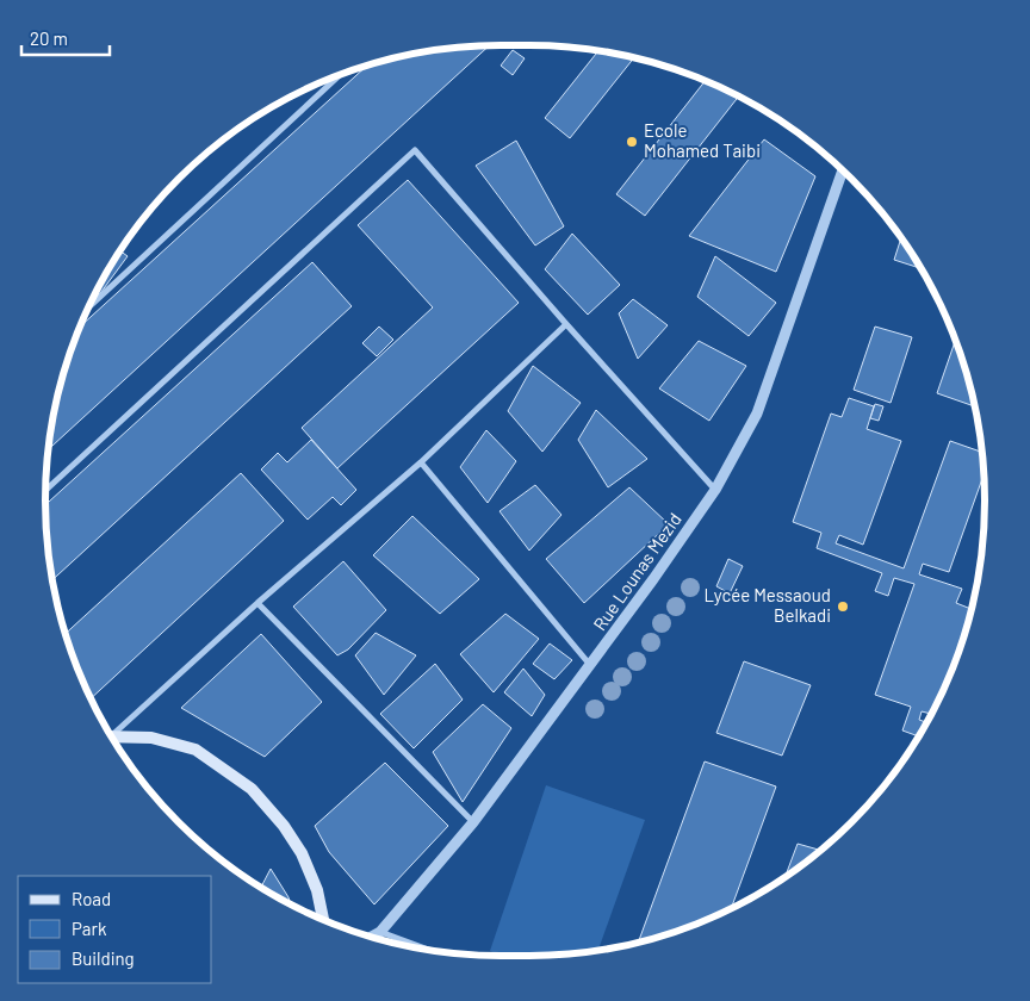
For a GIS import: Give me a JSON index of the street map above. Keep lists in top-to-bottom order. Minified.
{"streets":{"street":["Rue Lounas Mezid"]},"places":["Ecole Mohamed Taibi","Lycée Messaoud Belkadi"],"legend":["Road","Park","Building"],"scale_bar":"20 m"}
